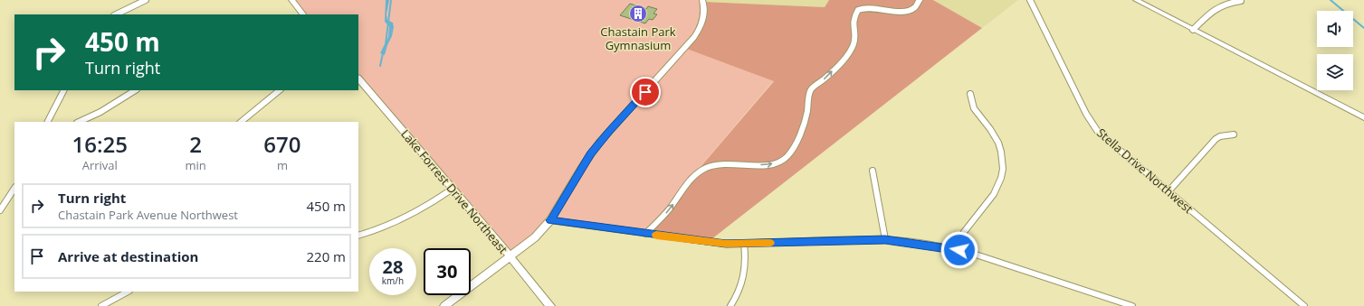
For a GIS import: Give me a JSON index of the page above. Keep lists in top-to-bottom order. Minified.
{"streets":{"street":["Stella Drive Northwest","Lake Forrest Drive Northeast"]},"places":{"building":["Chastain Park Gymnasium"]},"page":{"turn":["450 m","Turn right"],"eta":["16:25","Arrival","2","min","670","m"],"list":[{"name":"Turn right","note":"Chastain Park Avenue Northwest","value":"450 m"},{"name":"Arrive at destination","value":"220 m"}],"speed":"28 km/h","limit":"30"}}
